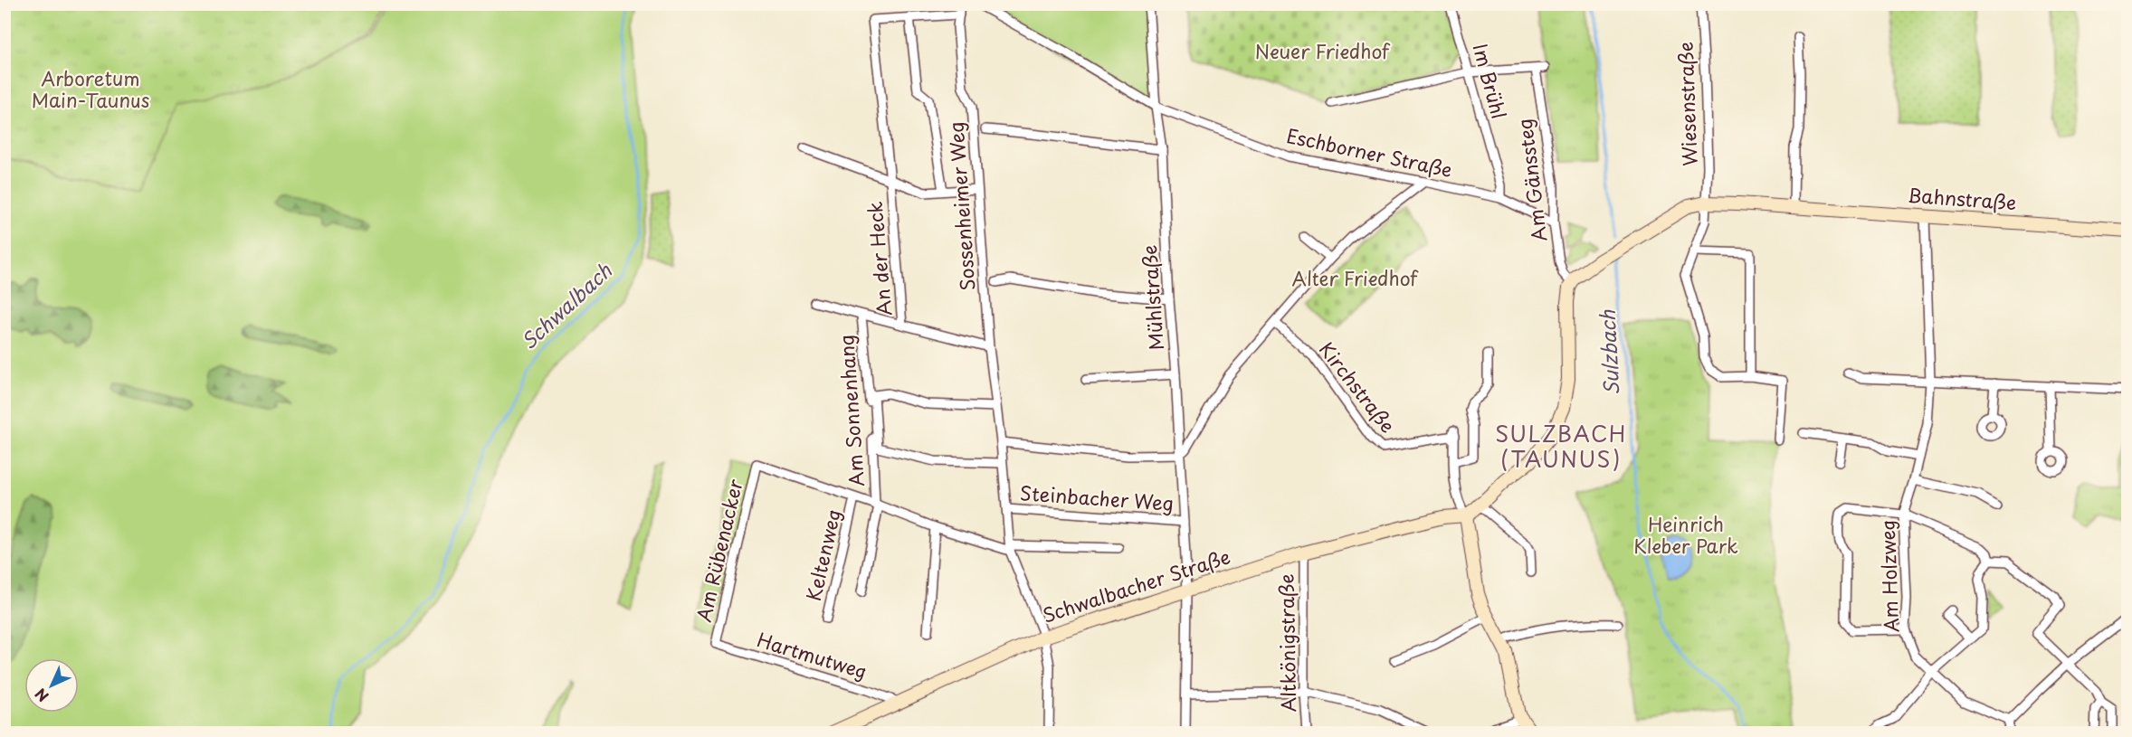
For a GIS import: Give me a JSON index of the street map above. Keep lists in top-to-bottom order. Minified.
{"streets":{"street":["Im Brühl","Wiesenstraße","Eschborner Straße","Am Gänssteg","Bahnstraße","Sossenheimer Weg","An der Heck","Mühlstraße","Kirchstraße","Am Sonnenhang","Steinbacher Weg","Am Rübenacker","Keltenweg","Am Holzweg","Schwalbacher Straße","Altkönigstraße","Hartmutweg"]},"crossings":[["Im Brühl","Eschborner Straße"],["Wiesenstraße","Bahnstraße"],["Eschborner Straße","Am Gänssteg"],["Eschborner Straße","Mühlstraße"],["Am Gänssteg","Bahnstraße"],["Bahnstraße","Am Holzweg"],["Sossenheimer Weg","An der Heck"],["Sossenheimer Weg","Steinbacher Weg"],["Sossenheimer Weg","Keltenweg"],["Sossenheimer Weg","Schwalbacher Straße"],["Mühlstraße","Steinbacher Weg"],["Mühlstraße","Schwalbacher Straße"],["Am Sonnenhang","Keltenweg"],["Am Rübenacker","Keltenweg"],["Am Rübenacker","Hartmutweg"],["Schwalbacher Straße","Altkönigstraße"],["Schwalbacher Straße","Hartmutweg"]],"districts":["SULZBACH (TAUNUS)"],"water":["Schwalbach","Sulzbach"],"parks":["Neuer Friedhof","Arboretum Main-Taunus","Alter Friedhof","Heinrich Kleber Park"],"north":"bottom left"}
